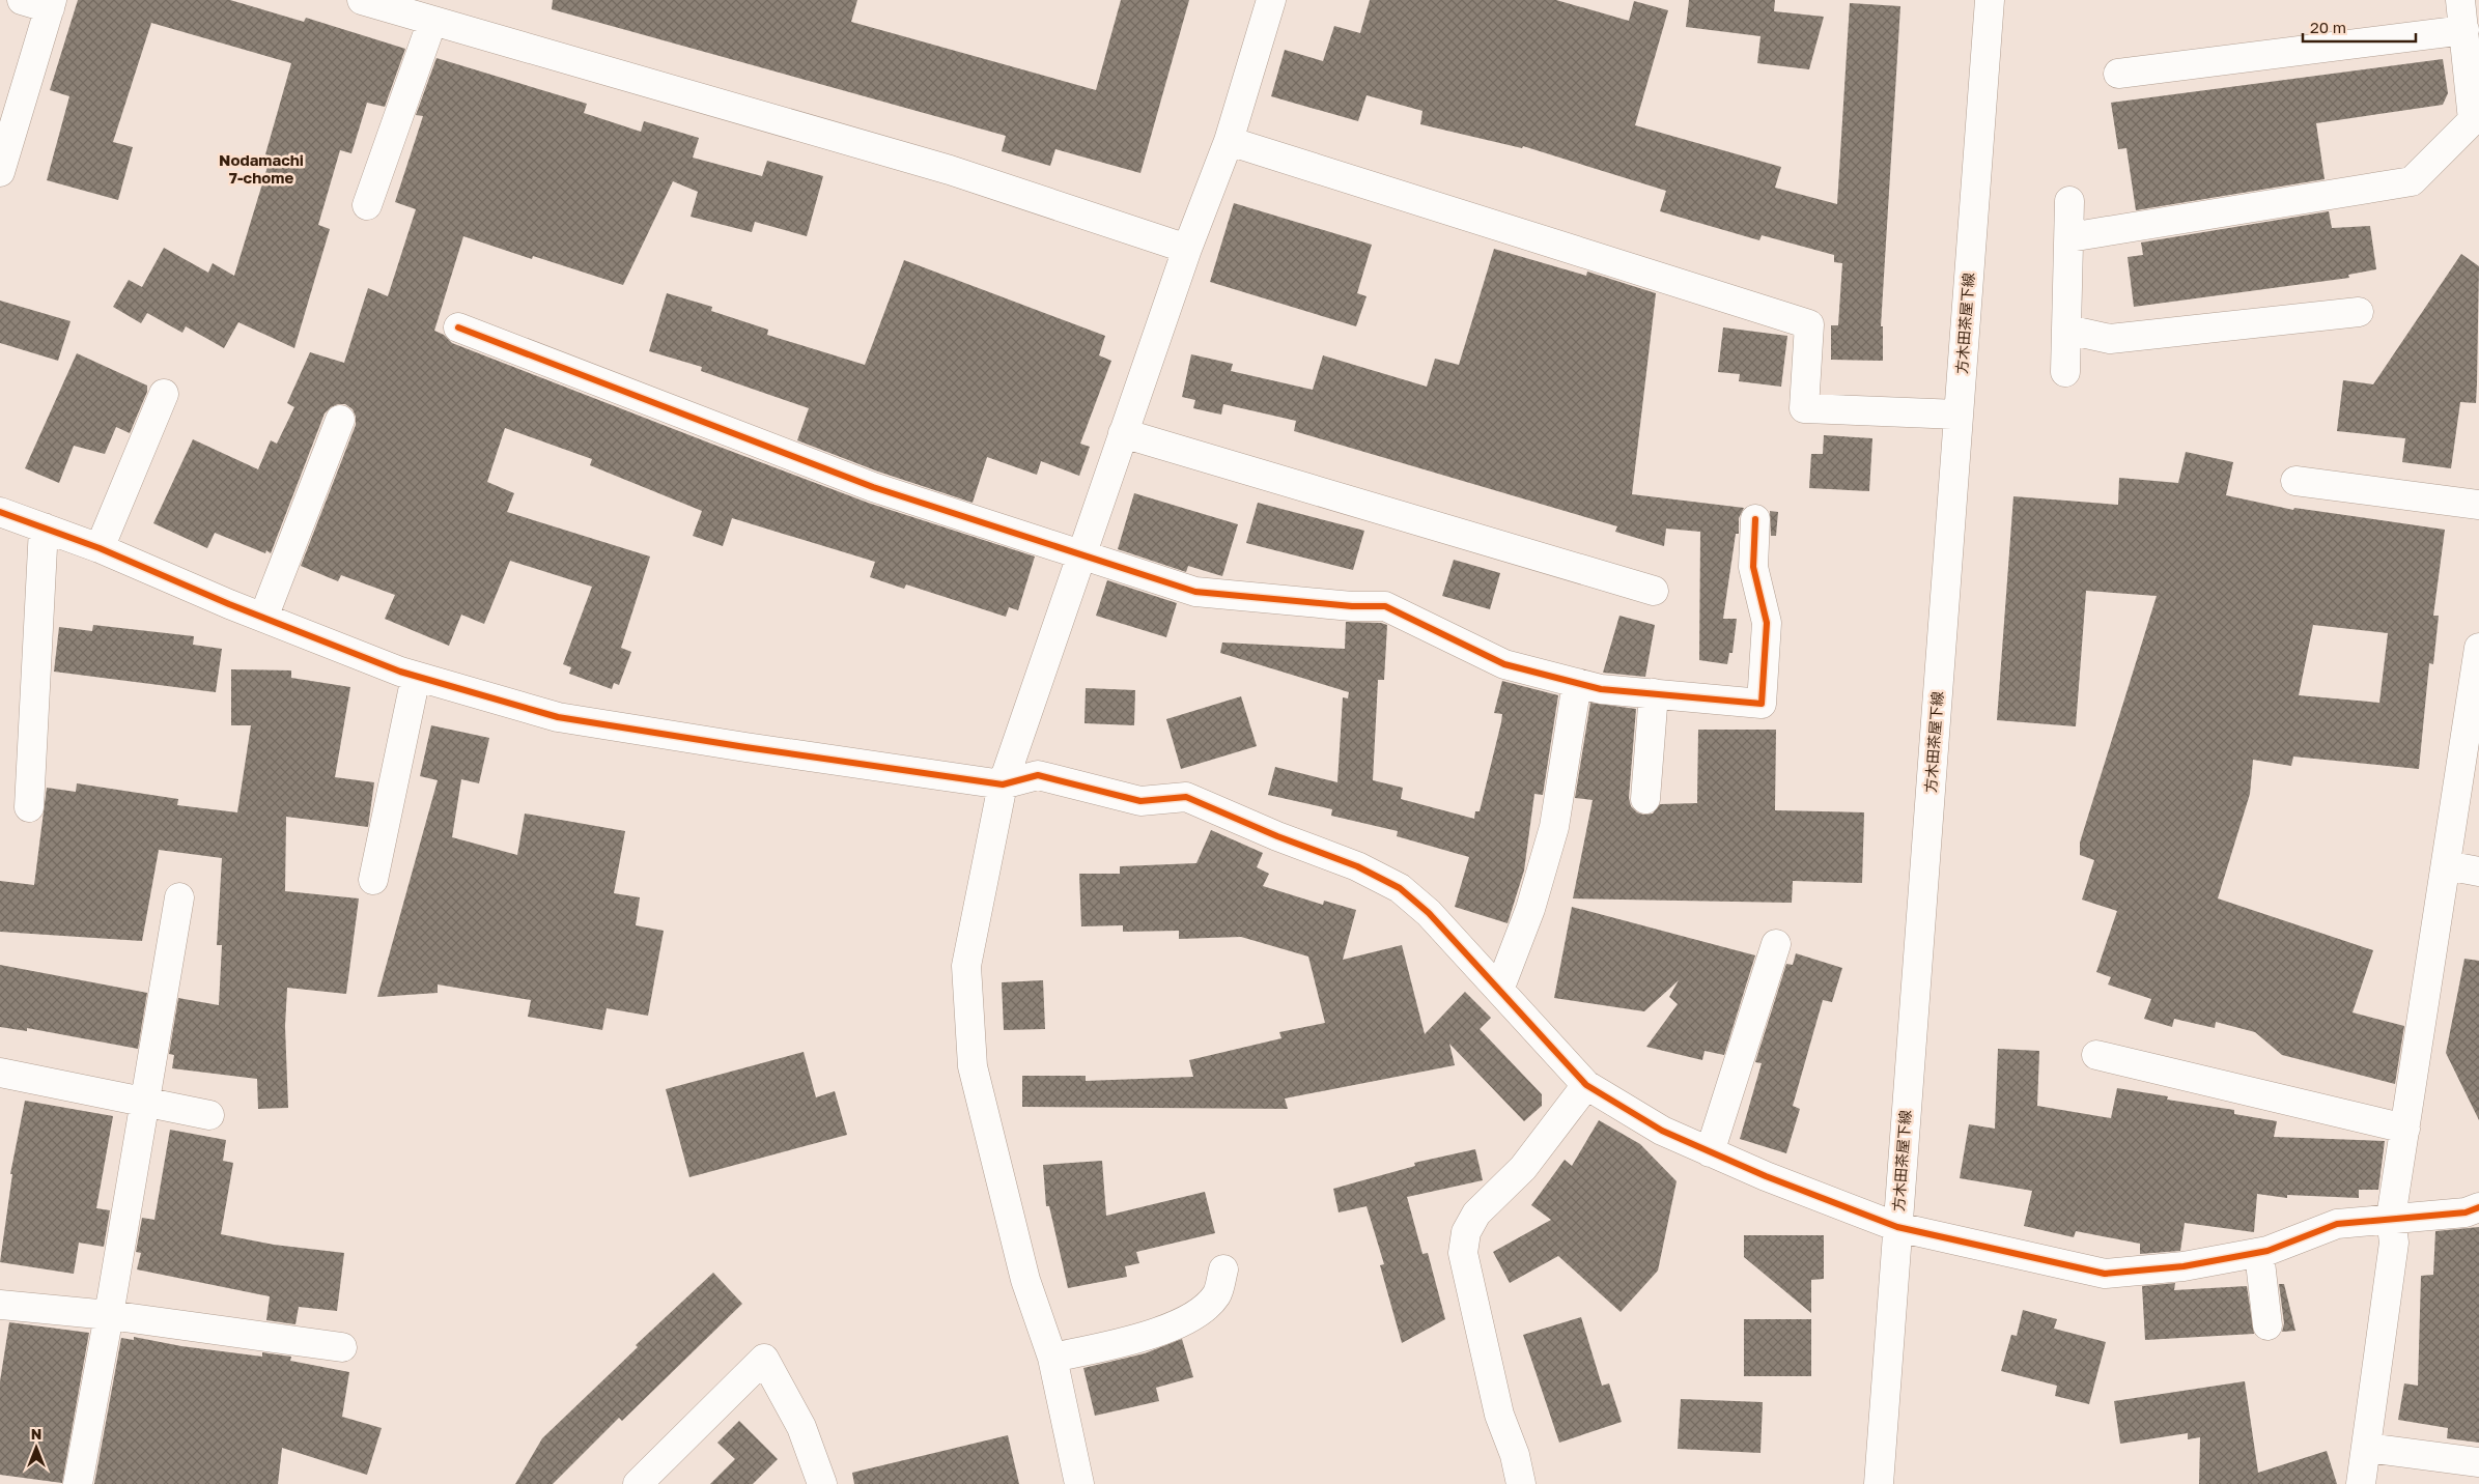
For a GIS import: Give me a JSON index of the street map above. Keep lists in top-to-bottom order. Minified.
{"streets":{"street":["方木田茶屋下線"]},"districts":["Nodamachi 7-chome"],"scale_bar":"20 m","north":"top"}
